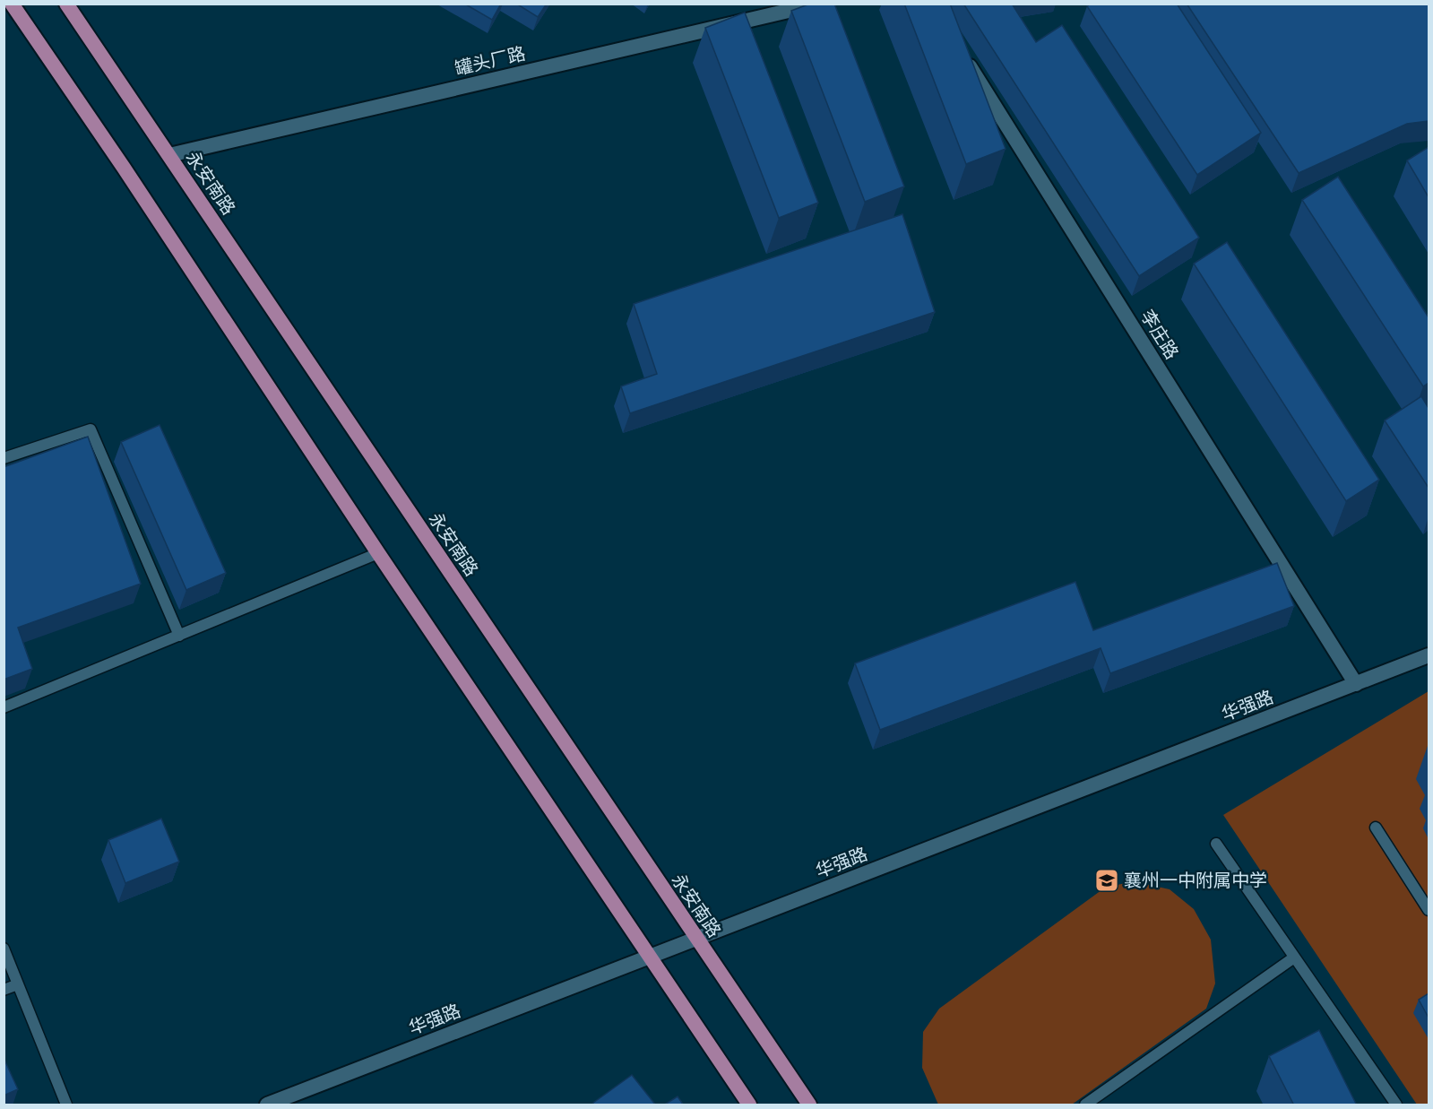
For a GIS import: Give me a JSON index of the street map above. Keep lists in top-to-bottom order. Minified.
{"streets":{"main road":["永安南路"],"street":["罐头厂路","李庄路","华强路"]},"crossings":[["罐头厂路","永安南路"],["永安南路","华强路"],["李庄路","华强路"]],"places":{"school or university":["襄州一中附属中学"]}}
